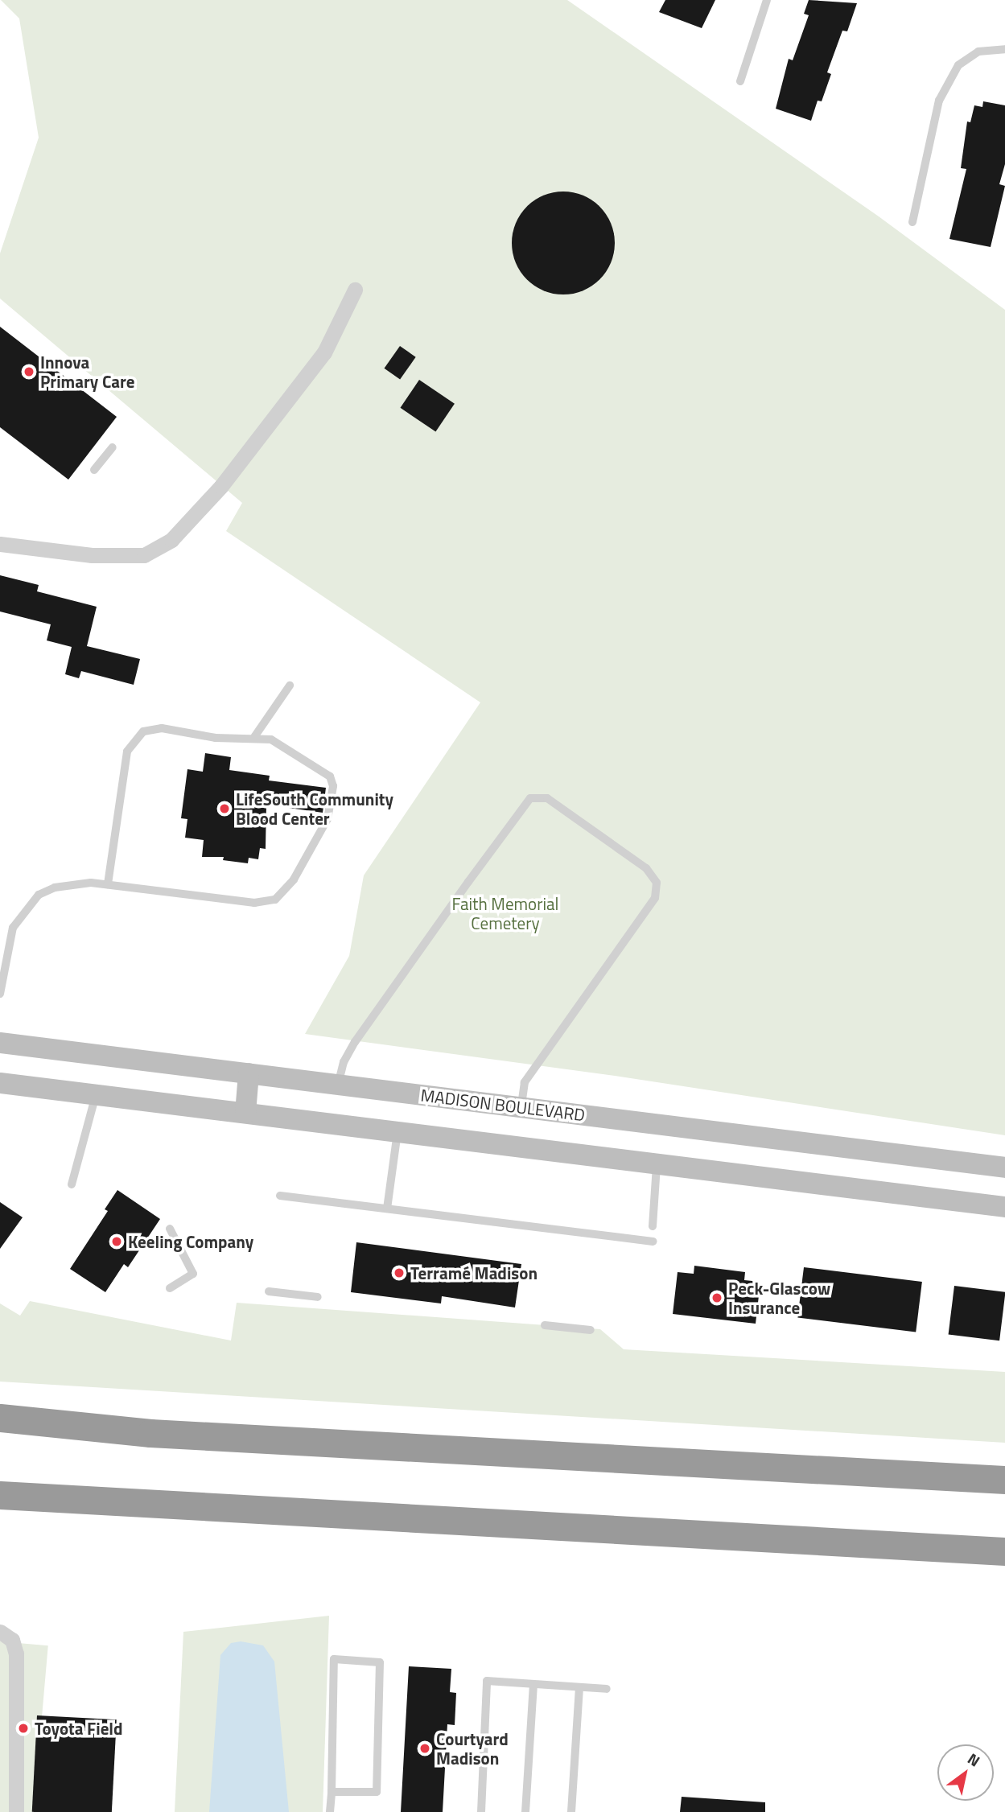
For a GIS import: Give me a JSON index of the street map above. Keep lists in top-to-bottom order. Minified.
{"streets":{"main road":["MADISON BOULEVARD"]},"parks":["Faith Memorial Cemetery"],"places":["Innova Primary Care","LifeSouth Community Blood Center","Keeling Company","Terramé Madison","Peck-Glascow Insurance","Toyota Field","Courtyard Madison"],"north":"top right"}
